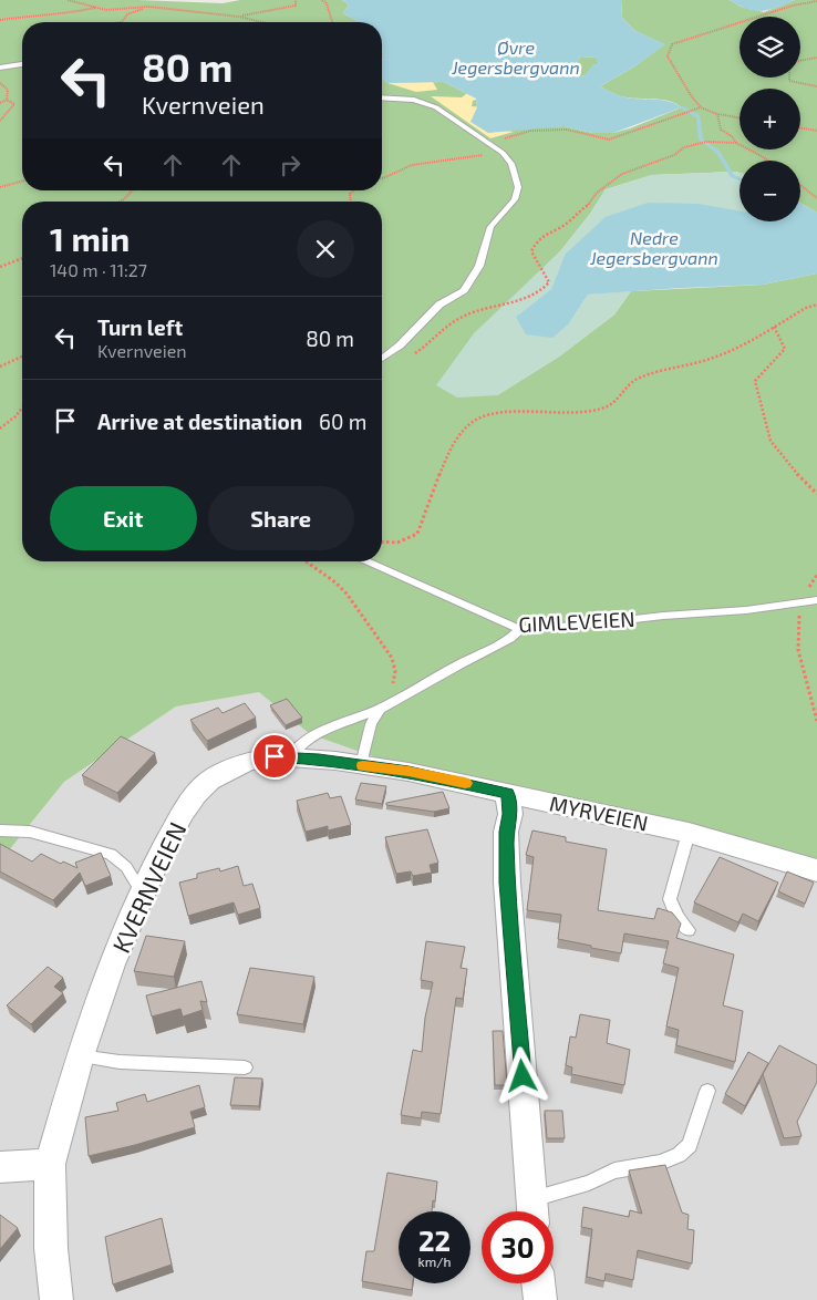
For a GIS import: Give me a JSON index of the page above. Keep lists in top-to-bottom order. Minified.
{"streets":{"street":["MYRVEIEN","KVERNVEIEN"],"lane":["GIMLEVEIEN"]},"crossings":[["MYRVEIEN","KVERNVEIEN"]],"water":["Øvre Jegersbergvann","Nedre Jegersbergvann"],"page":{"map_buttons":["+","−"],"turn":["80 m","Kvernveien"],"heading":["1 min","140 m · 11:27"],"list":[{"name":"Turn left","note":"Kvernveien","value":"80 m"},{"name":"Arrive at destination","value":"60 m"}],"buttons":["Exit","Share"],"speed":"22 km/h","limit":"30"}}
